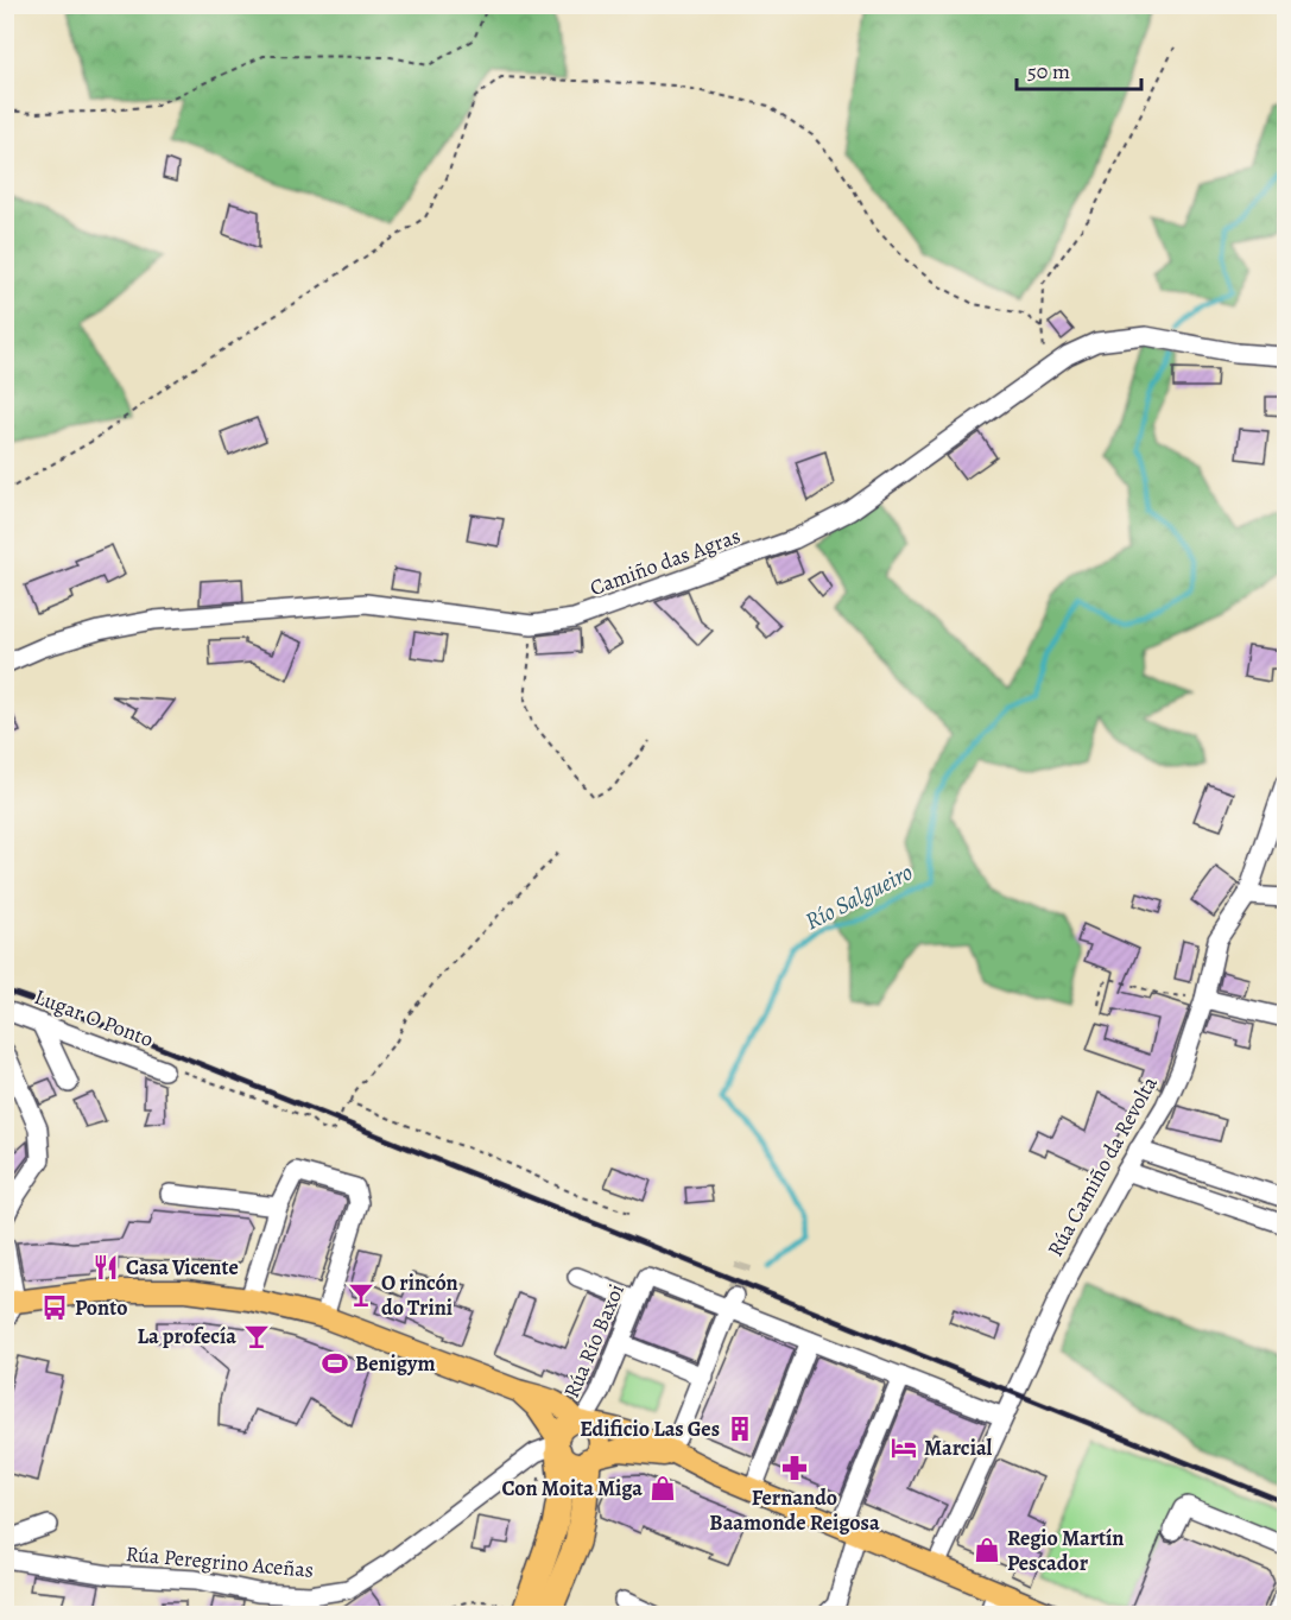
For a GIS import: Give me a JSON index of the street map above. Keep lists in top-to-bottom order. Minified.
{"streets":{"street":["Camiño das Agras","Lugar O Ponto","Rúa Camiño da Revolta","Rúa Río Baxoi","Rúa Peregrino Aceñas"]},"crossings":[["Rúa Río Baxoi","Rúa Peregrino Aceñas"]],"water":["Río Salgueiro"],"places":{"restaurant":["Casa Vicente"],"bar":["O rincón do Trini","La profecía"],"bus stop":["Ponto"],"sports":["Benigym"],"building":["Edificio Las Ges"],"hotel":["Marcial"],"pharmacy":["Fernando Baamonde Reigosa"],"shop":["Con Moita Miga","Regio Martín Pescador"]},"scale_bar":"50 m"}
